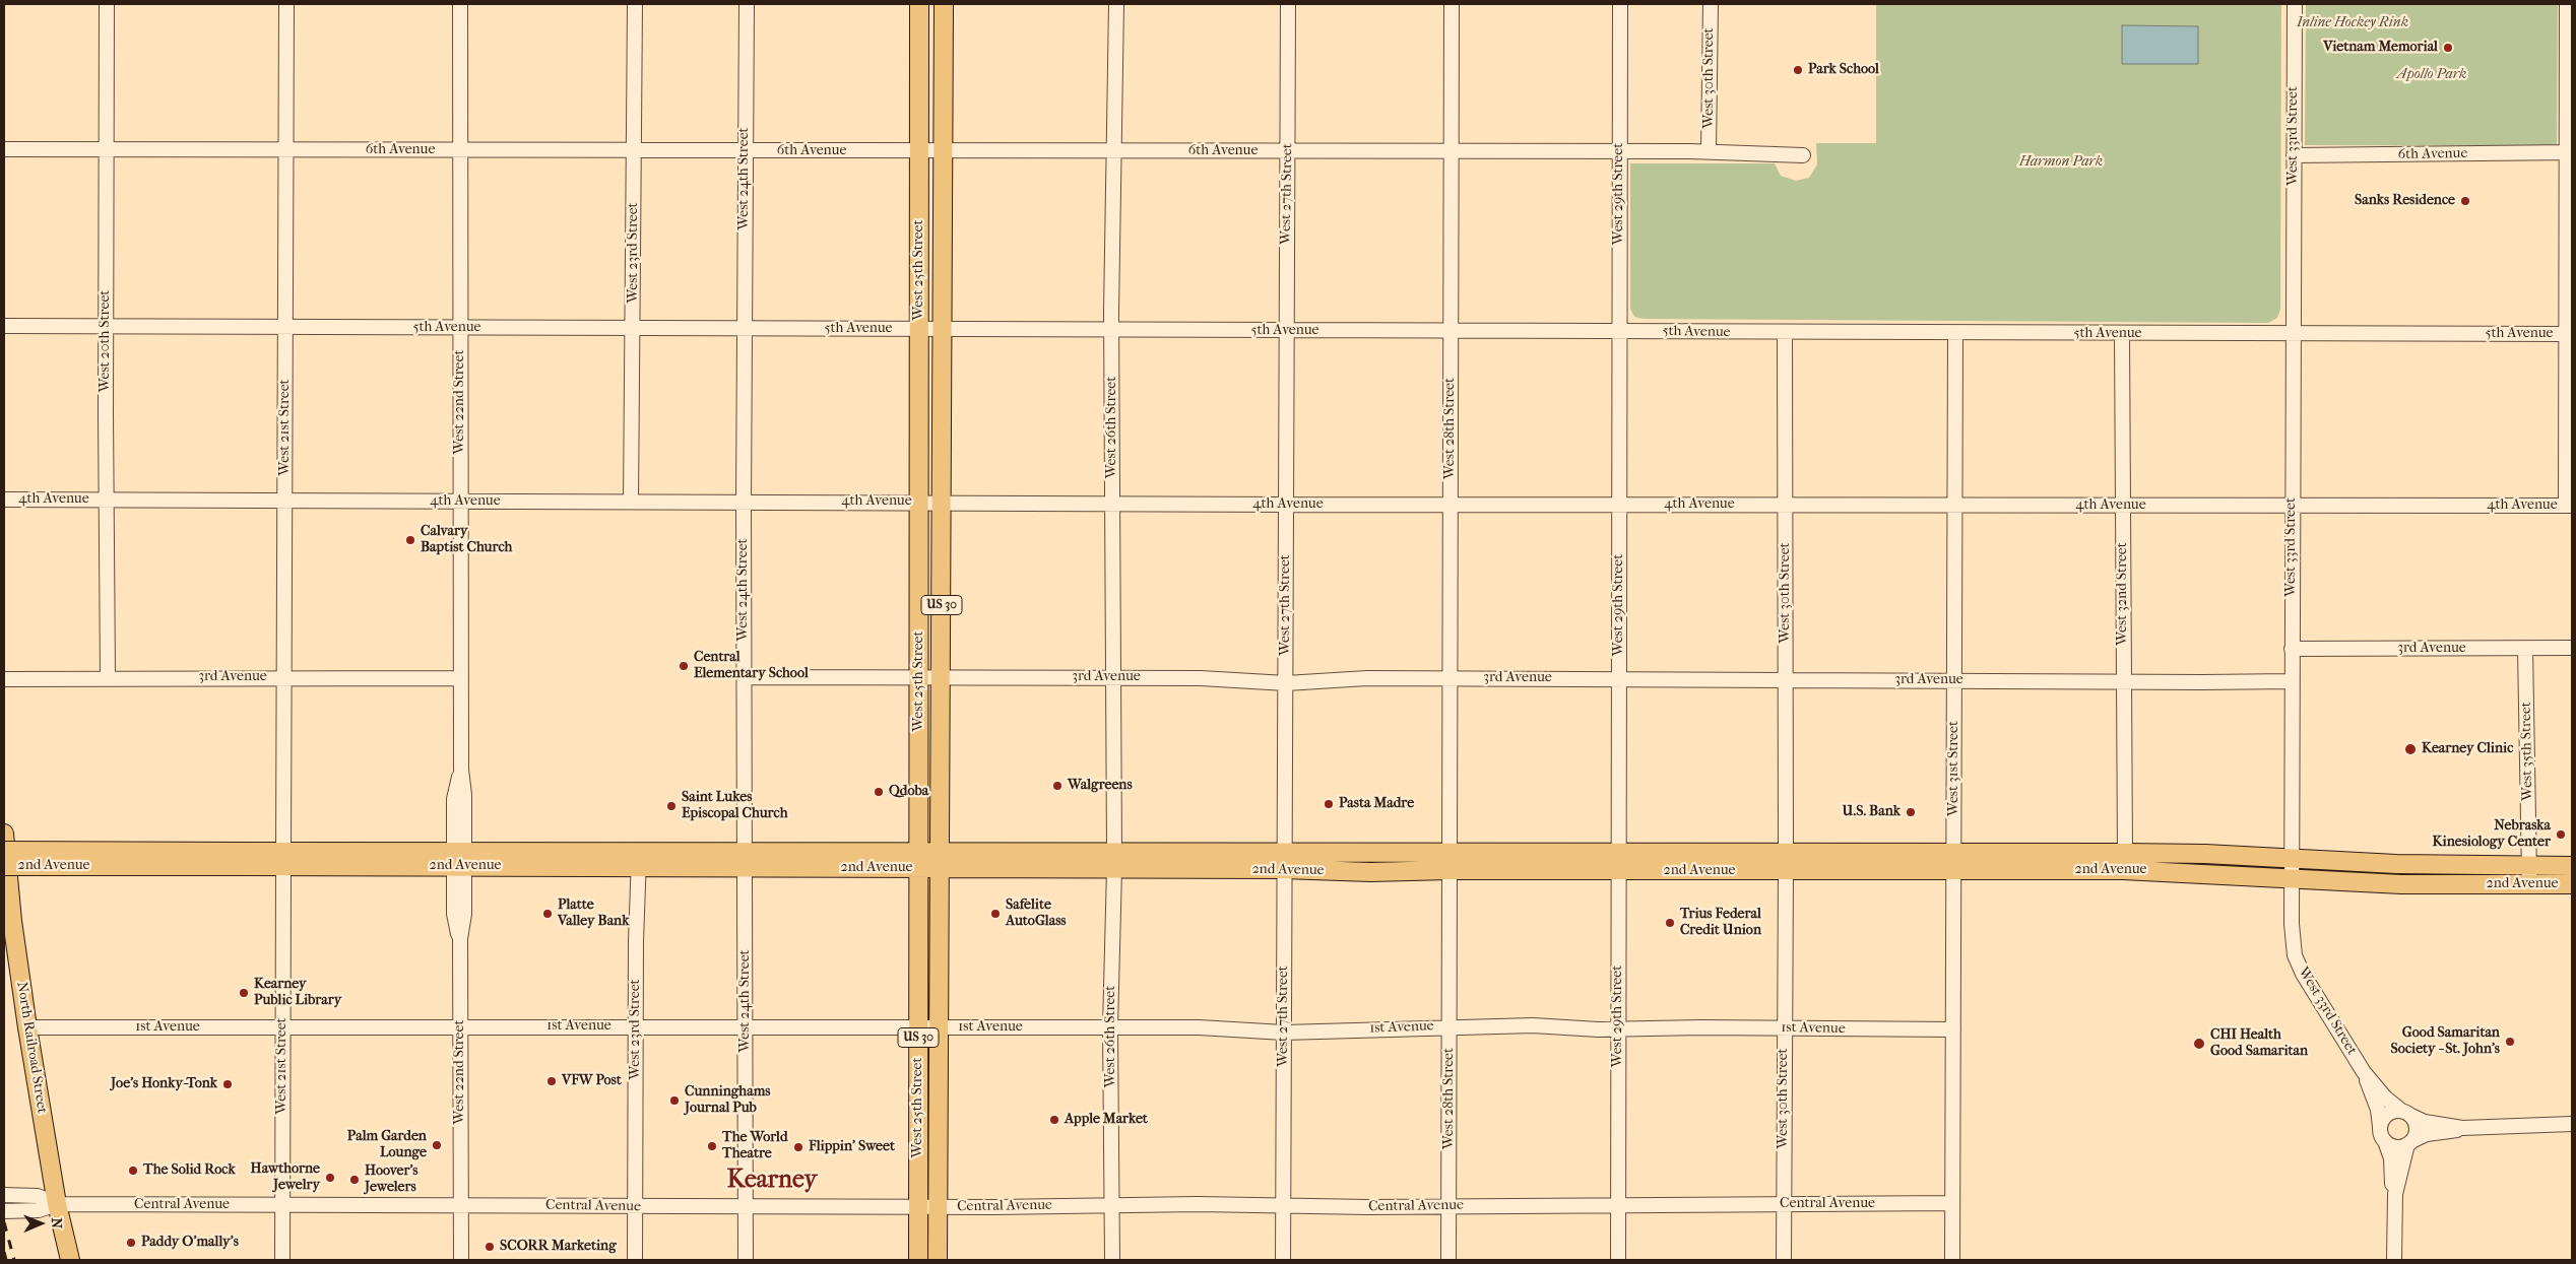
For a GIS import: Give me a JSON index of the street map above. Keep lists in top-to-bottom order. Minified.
{"streets":{"main road":["West 25th Street","US 30","2nd Avenue","North Railroad Street"],"street":["West 30th Street","West 33rd Street","6th Avenue","West 24th Street","West 27th Street","West 29th Street","West 23rd Street","5th Avenue","West 20th Street","West 22nd Street","West 21st Street","West 26th Street","West 28th Street","4th Avenue","West 32nd Street","3rd Avenue","West 35th Street","West 31st Street","1st Avenue","Central Avenue"]},"crossings":[["West 30th Street","6th Avenue"],["West 30th Street","5th Avenue"],["West 30th Street","4th Avenue"],["West 30th Street","3rd Avenue"],["West 30th Street","2nd Avenue"],["West 30th Street","1st Avenue"],["West 30th Street","Central Avenue"],["West 33rd Street","6th Avenue"],["West 33rd Street","5th Avenue"],["West 33rd Street","4th Avenue"],["West 33rd Street","3rd Avenue"],["West 33rd Street","2nd Avenue"],["6th Avenue","West 24th Street"],["6th Avenue","West 27th Street"],["6th Avenue","West 29th Street"],["6th Avenue","West 23rd Street"],["6th Avenue","West 25th Street"],["6th Avenue","West 20th Street"],["6th Avenue","West 22nd Street"],["6th Avenue","West 21st Street"],["6th Avenue","West 26th Street"],["6th Avenue","West 28th Street"],["West 24th Street","5th Avenue"],["West 24th Street","4th Avenue"],["West 24th Street","3rd Avenue"],["West 24th Street","2nd Avenue"],["West 24th Street","1st Avenue"],["West 24th Street","Central Avenue"],["West 27th Street","5th Avenue"],["West 27th Street","4th Avenue"],["West 27th Street","3rd Avenue"],["West 27th Street","2nd Avenue"],["West 27th Street","1st Avenue"],["West 27th Street","Central Avenue"],["West 29th Street","5th Avenue"],["West 29th Street","4th Avenue"],["West 29th Street","3rd Avenue"],["West 29th Street","2nd Avenue"],["West 29th Street","1st Avenue"],["West 29th Street","Central Avenue"],["West 23rd Street","5th Avenue"],["West 23rd Street","4th Avenue"],["West 23rd Street","2nd Avenue"],["West 23rd Street","1st Avenue"],["West 23rd Street","Central Avenue"],["West 25th Street","5th Avenue"],["West 25th Street","4th Avenue"],["West 25th Street","US 30"],["West 25th Street","3rd Avenue"],["West 25th Street","2nd Avenue"],["West 25th Street","1st Avenue"],["West 25th Street","Central Avenue"],["5th Avenue","West 20th Street"],["5th Avenue","West 22nd Street"],["5th Avenue","West 21st Street"],["5th Avenue","West 26th Street"],["5th Avenue","West 28th Street"],["5th Avenue","West 32nd Street"],["5th Avenue","West 31st Street"],["West 20th Street","4th Avenue"],["West 20th Street","3rd Avenue"],["West 22nd Street","4th Avenue"],["West 22nd Street","3rd Avenue"],["West 22nd Street","2nd Avenue"],["West 22nd Street","1st Avenue"],["West 22nd Street","Central Avenue"],["West 21st Street","4th Avenue"],["West 21st Street","3rd Avenue"],["West 21st Street","2nd Avenue"],["West 21st Street","1st Avenue"],["West 21st Street","Central Avenue"],["West 26th Street","4th Avenue"],["West 26th Street","3rd Avenue"],["West 26th Street","2nd Avenue"],["West 26th Street","1st Avenue"],["West 26th Street","Central Avenue"],["West 28th Street","4th Avenue"],["West 28th Street","3rd Avenue"],["West 28th Street","2nd Avenue"],["West 28th Street","1st Avenue"],["West 28th Street","Central Avenue"],["4th Avenue","West 32nd Street"],["4th Avenue","West 31st Street"],["West 32nd Street","3rd Avenue"],["West 32nd Street","2nd Avenue"],["US 30","Central Avenue"],["3rd Avenue","West 35th Street"],["3rd Avenue","West 31st Street"],["West 35th Street","2nd Avenue"],["West 31st Street","2nd Avenue"],["West 31st Street","1st Avenue"],["West 31st Street","Central Avenue"],["1st Avenue","North Railroad Street"],["North Railroad Street","Central Avenue"]],"districts":["Kearney"],"parks":["Inline Hockey Rink","Apollo Park","Harmon Park"],"places":["Vietnam Memorial","Park School","Sanks Residence","Calvary Baptist Church","Central Elementary School","Kearney Clinic","Walgreens","Qdoba","Pasta Madre","Saint Lukes Episcopal Church","U.S. Bank","Nebraska Kinesiology Center","Platte Valley Bank","Safelite AutoGlass","Trius Federal Credit Union","Kearney Public Library","Good Samaritan Society - St. John's","CHI Health Good Samaritan","VFW Post","Joe's Honky-Tonk","Cunninghams Journal Pub","Apple Market","Palm Garden Lounge","The World Theatre","Flippin' Sweet","The Solid Rock","Hawthorne Jewelry","Hoover's Jewelers","Paddy O'mally's","SCORR Marketing"],"north":"right"}
